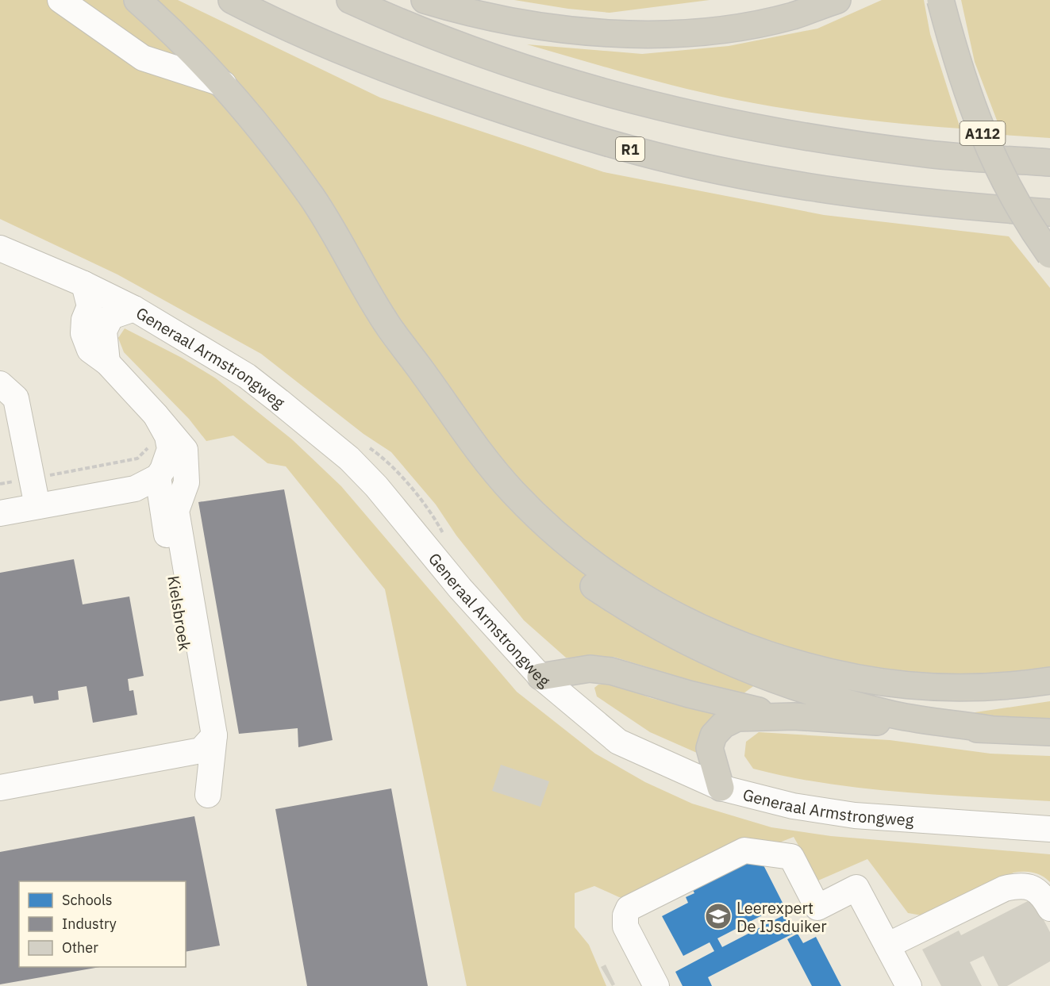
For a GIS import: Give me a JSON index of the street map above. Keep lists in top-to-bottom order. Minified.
{"streets":{"highway":["A112","R1"],"street":["Generaal Armstrongweg","Kielsbroek"]},"places":{"school or university":["Leerexpert De IJsduiker"]},"legend":["Schools","Industry","Other"]}
